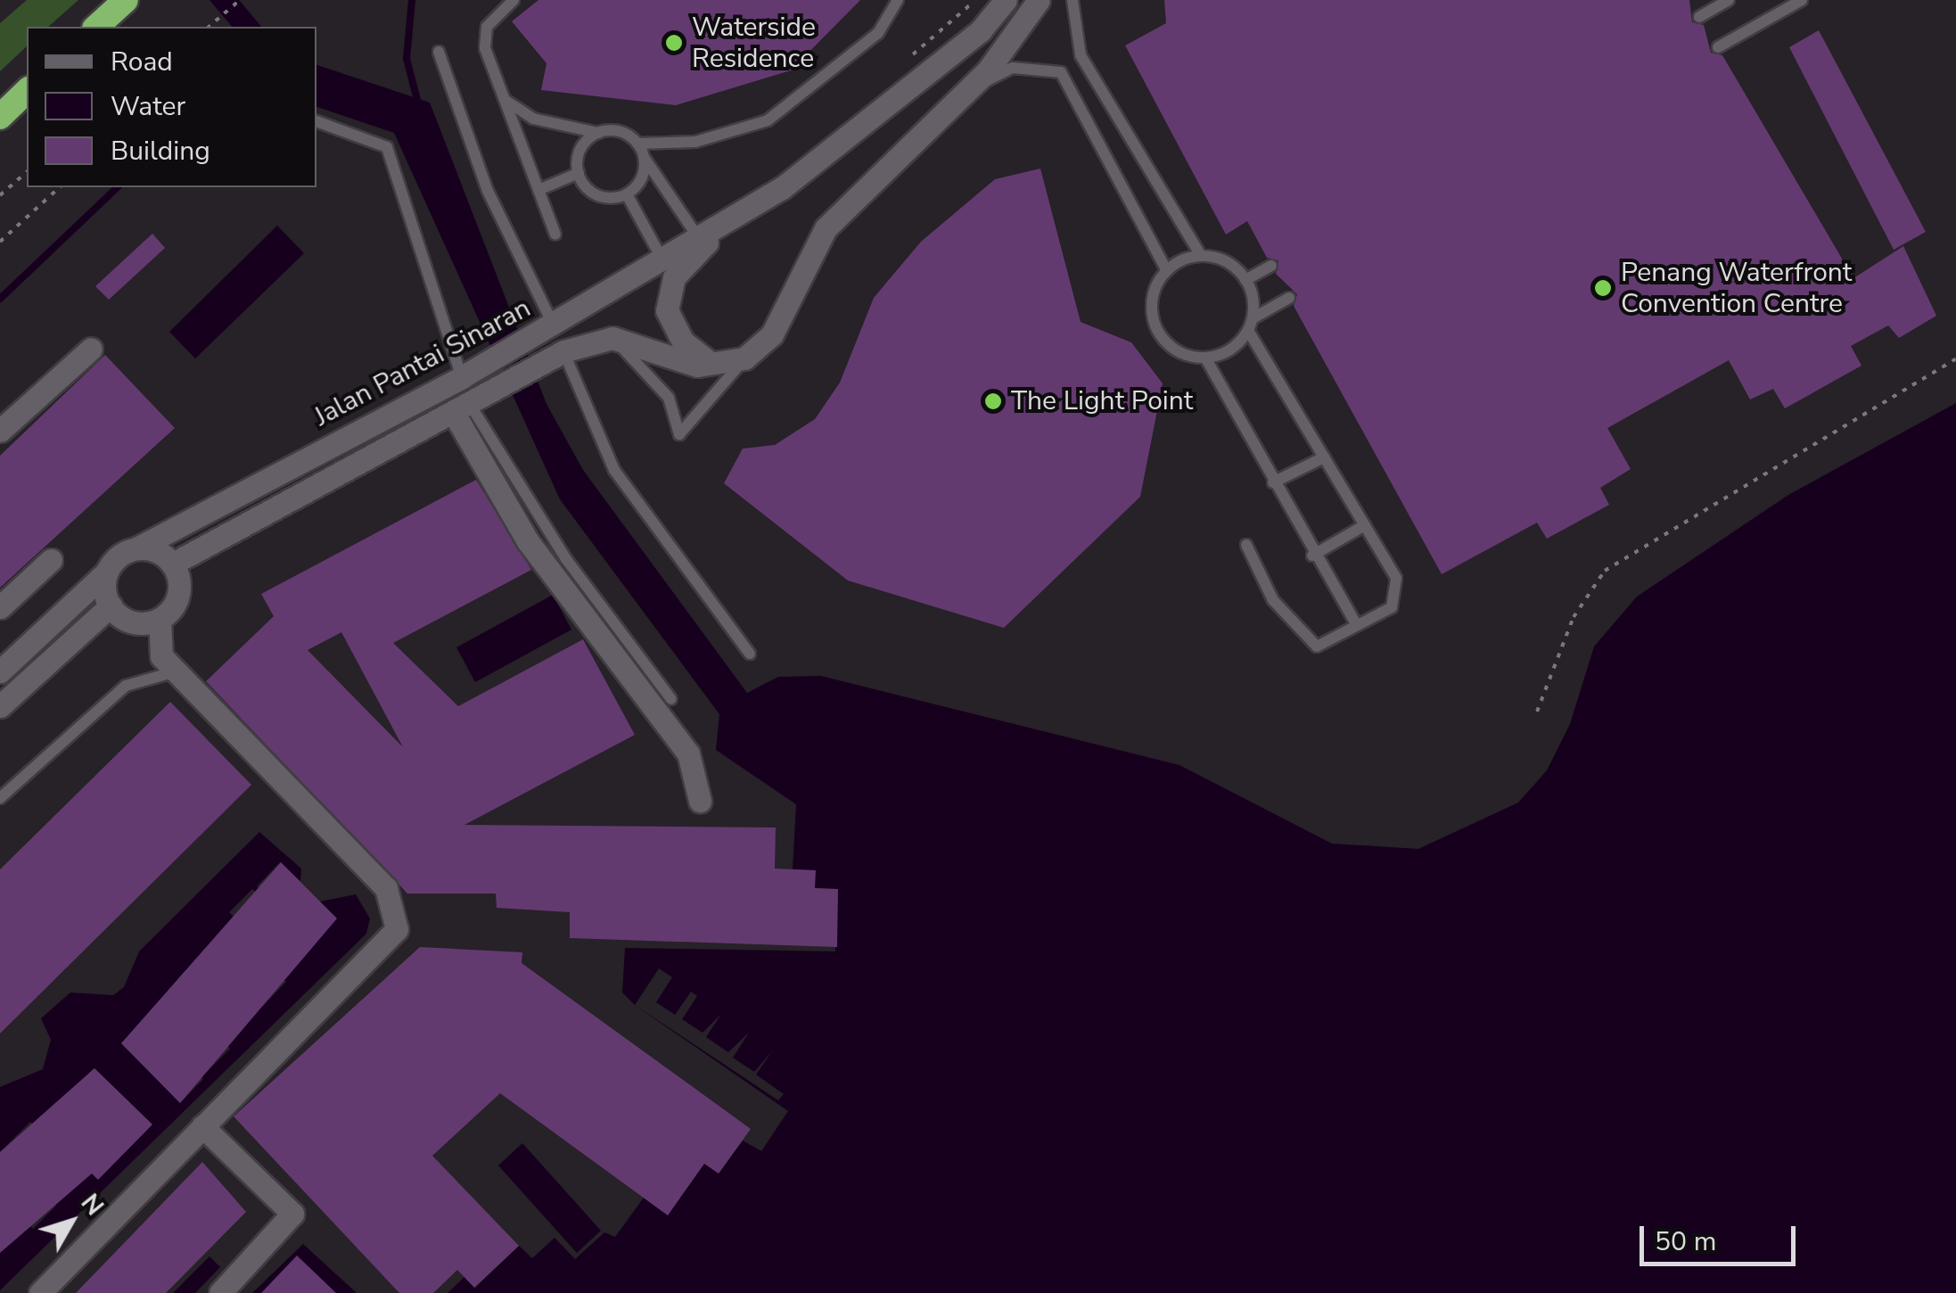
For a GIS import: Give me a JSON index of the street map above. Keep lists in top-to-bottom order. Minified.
{"streets":{"street":["Jalan Pantai Sinaran"]},"places":["Waterside Residence","Penang Waterfront Convention Centre","The Light Point"],"legend":["Road","Water","Building"],"scale_bar":"50 m","north":"top right"}
